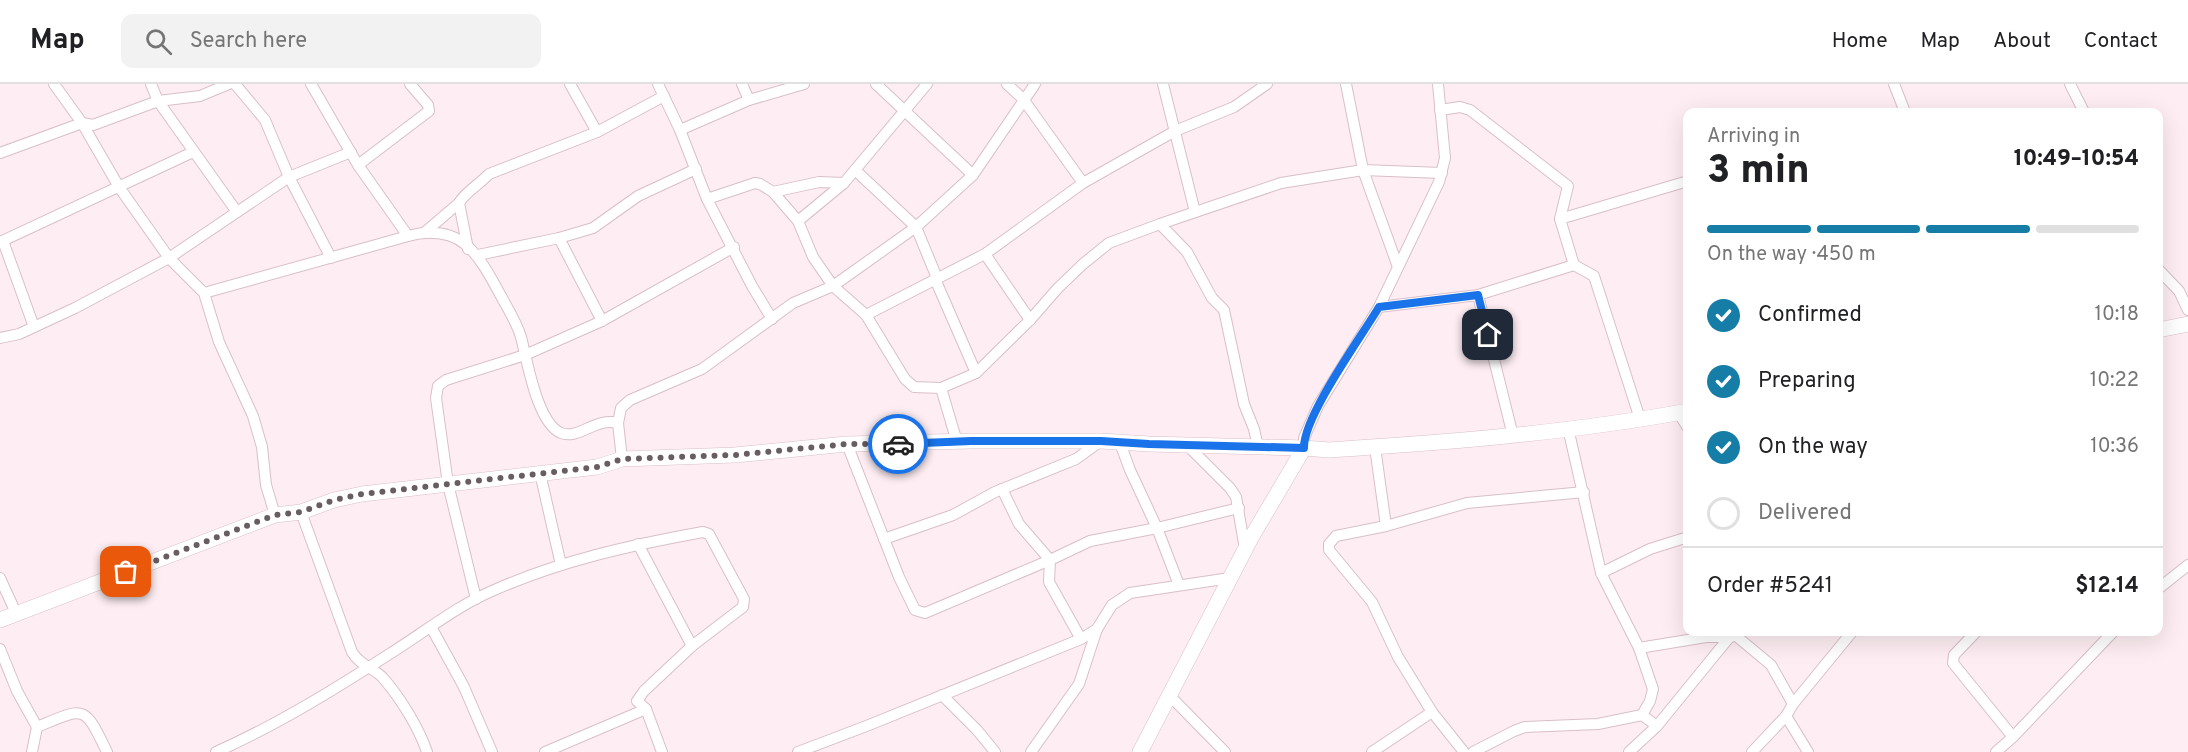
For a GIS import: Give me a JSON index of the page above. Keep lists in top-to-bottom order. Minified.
{"page":{"header":"Map","search":"Search here","nav":["Home","Map","About","Contact"],"heading":["3 min","Arriving in","10:49–10:54"],"panel":["Order #5241","$12.14"],"bar":"On the way · 450 m","list":[["Confirmed","10:18"],["Preparing","10:22"],["On the way","10:36"],"Delivered"]}}
